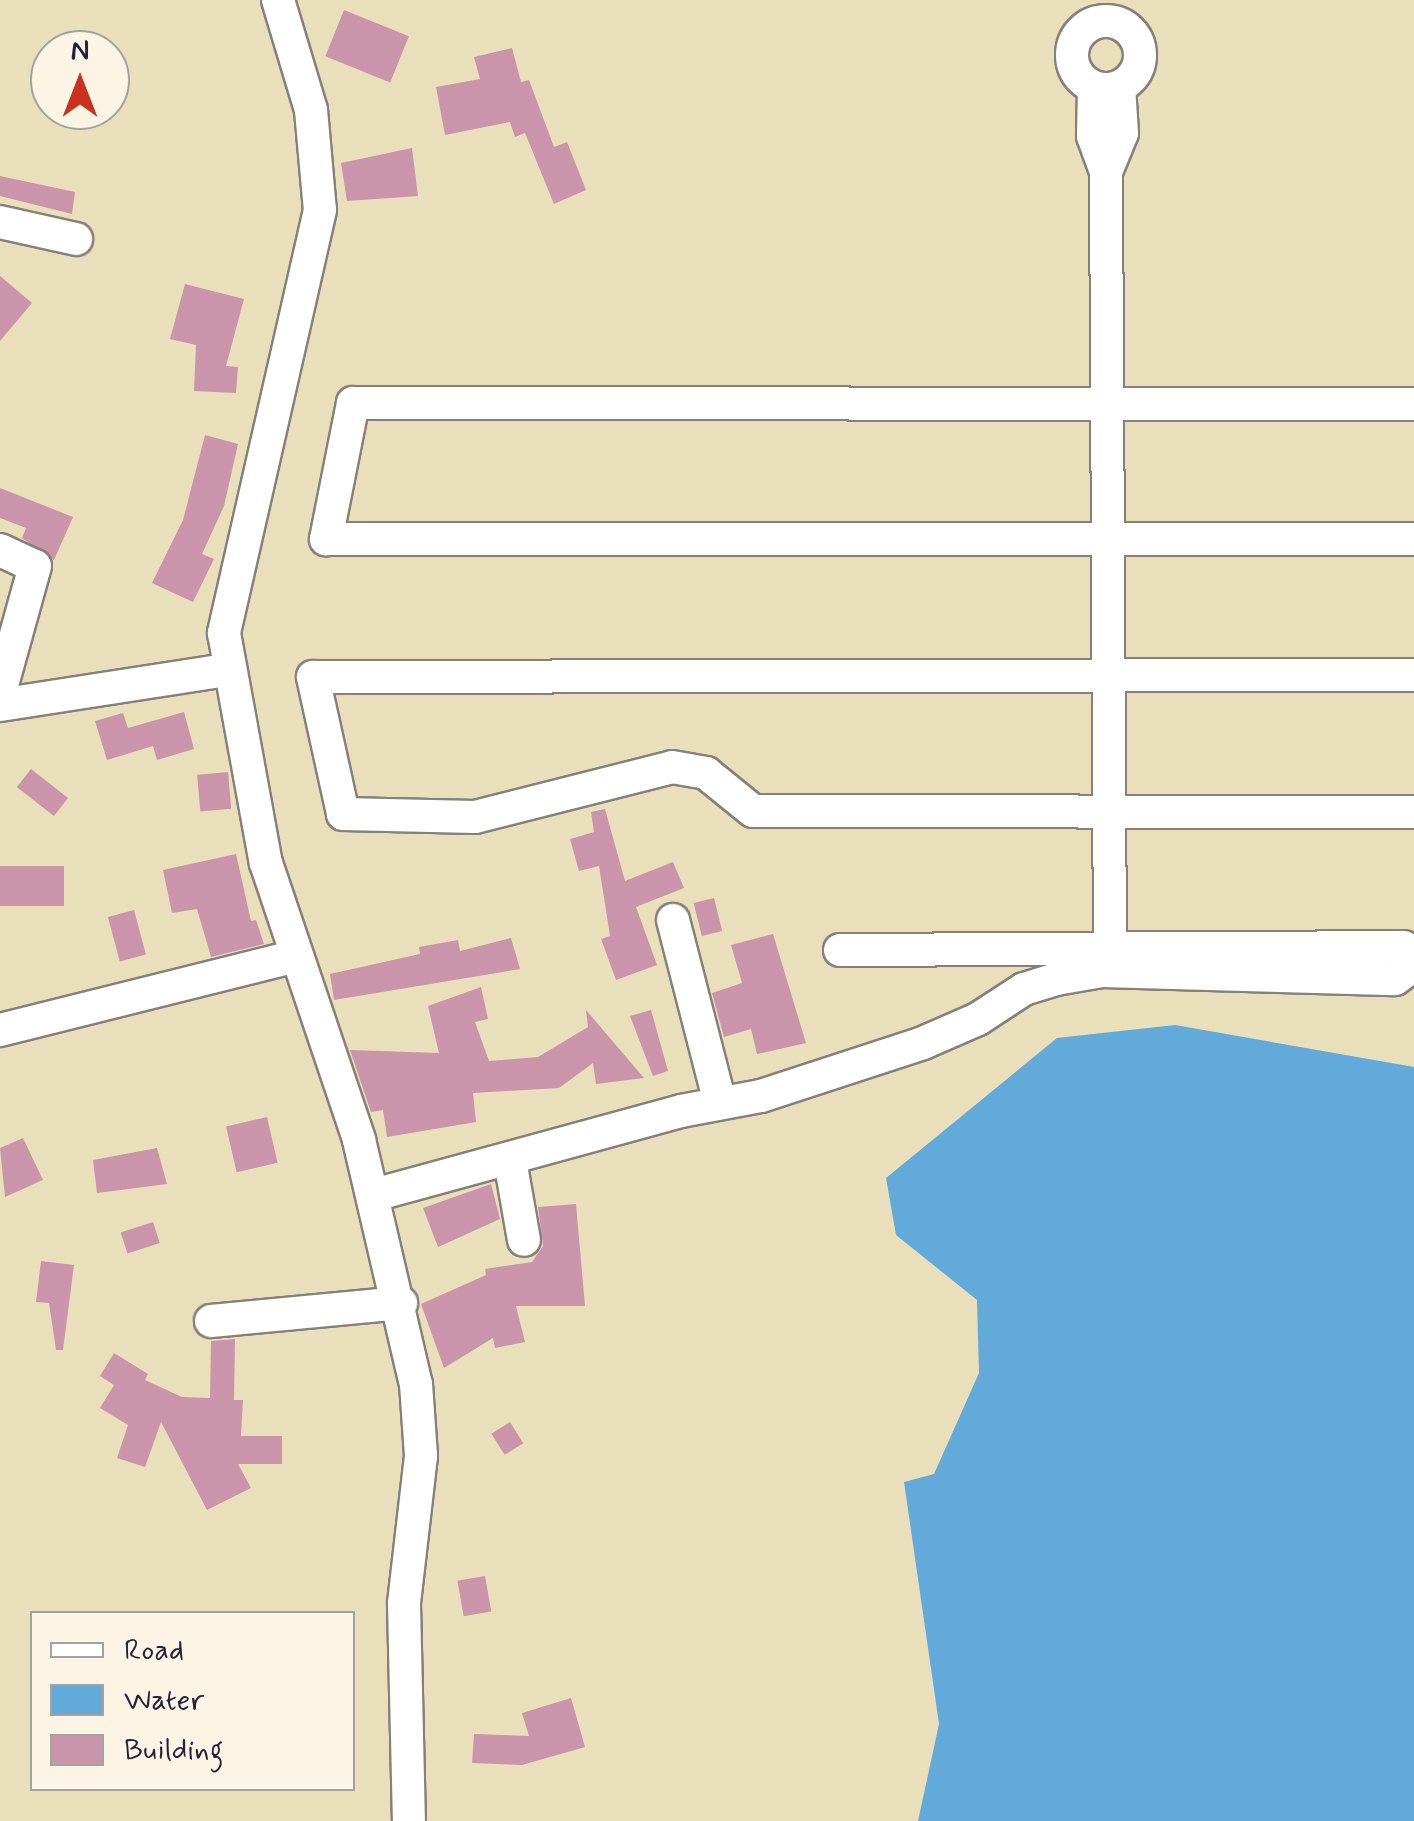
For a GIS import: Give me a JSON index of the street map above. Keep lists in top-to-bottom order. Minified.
{"legend":["Road","Water","Building"],"north":"top"}
